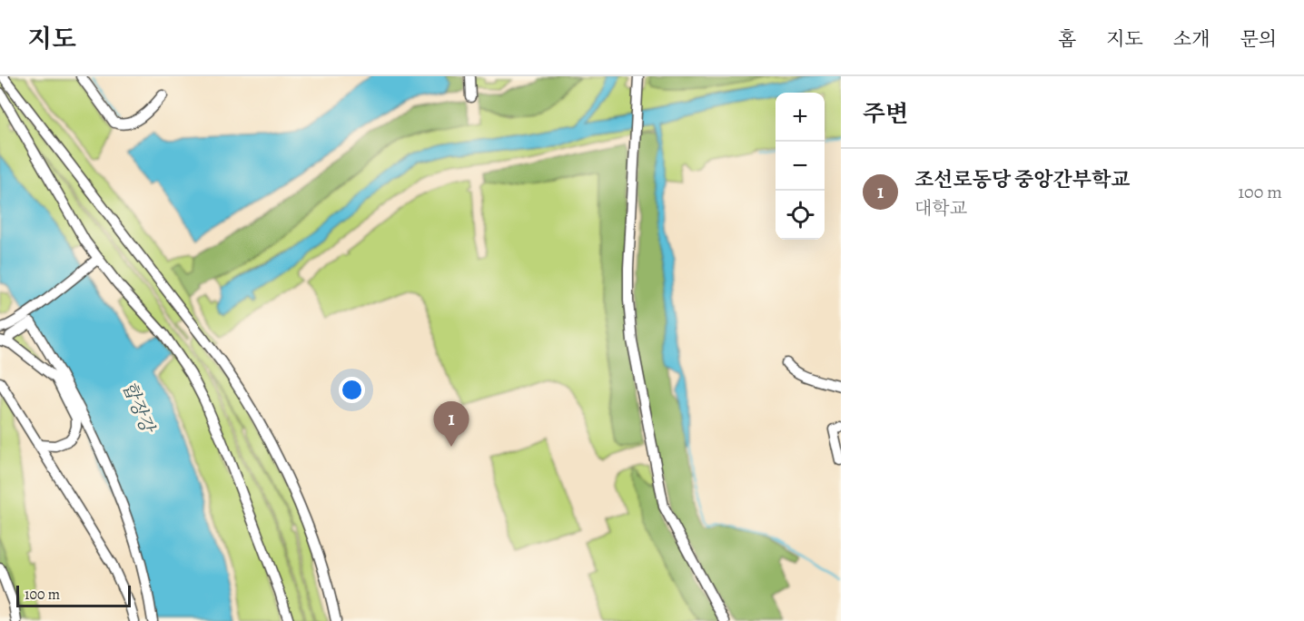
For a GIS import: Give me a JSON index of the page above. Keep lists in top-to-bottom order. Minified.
{"water":["합장강"],"scale_bar":"100 m","page":{"header":"지도","nav":["홈","지도","소개","문의"],"heading":"주변","map_buttons":["+","−"],"list":[{"mark":"1","name":"조선로동당 중앙간부학교","note":"대학교","value":"100 m"}],"pins":"1","scale":"100 m"}}
